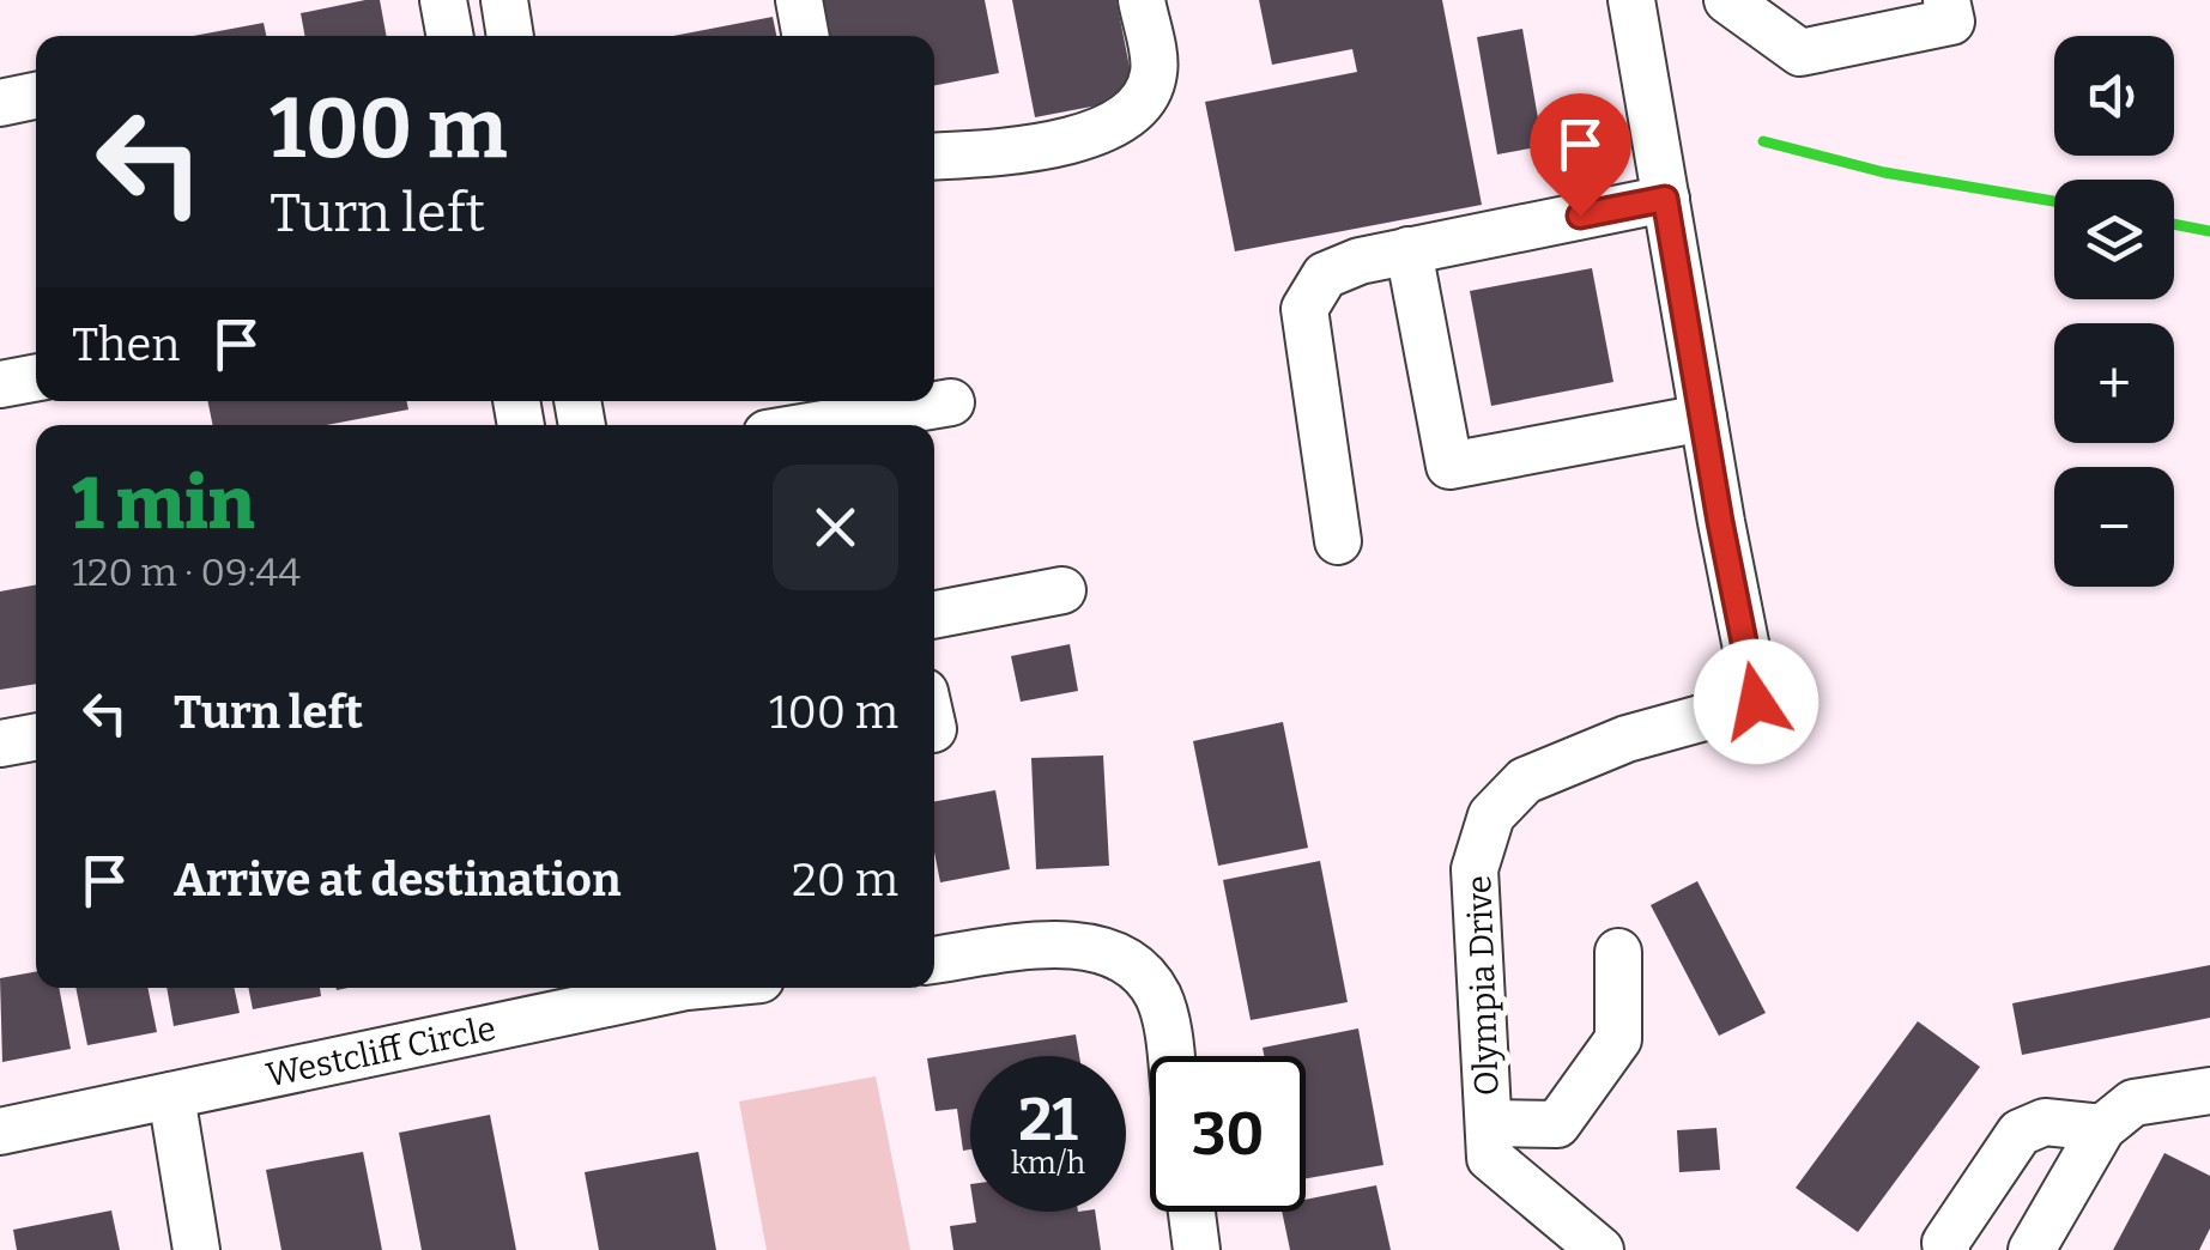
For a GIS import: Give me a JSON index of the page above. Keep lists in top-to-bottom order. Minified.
{"streets":{"street":["Olympia Drive","Westcliff Circle"]},"page":{"map_buttons":["+","−"],"turn":["100 m","Turn left"],"then":"Then","heading":["1 min","120 m · 09:44"],"list":[{"name":"Turn left","value":"100 m"},{"name":"Arrive at destination","value":"20 m"}],"speed":"21 km/h","limit":"30"}}
